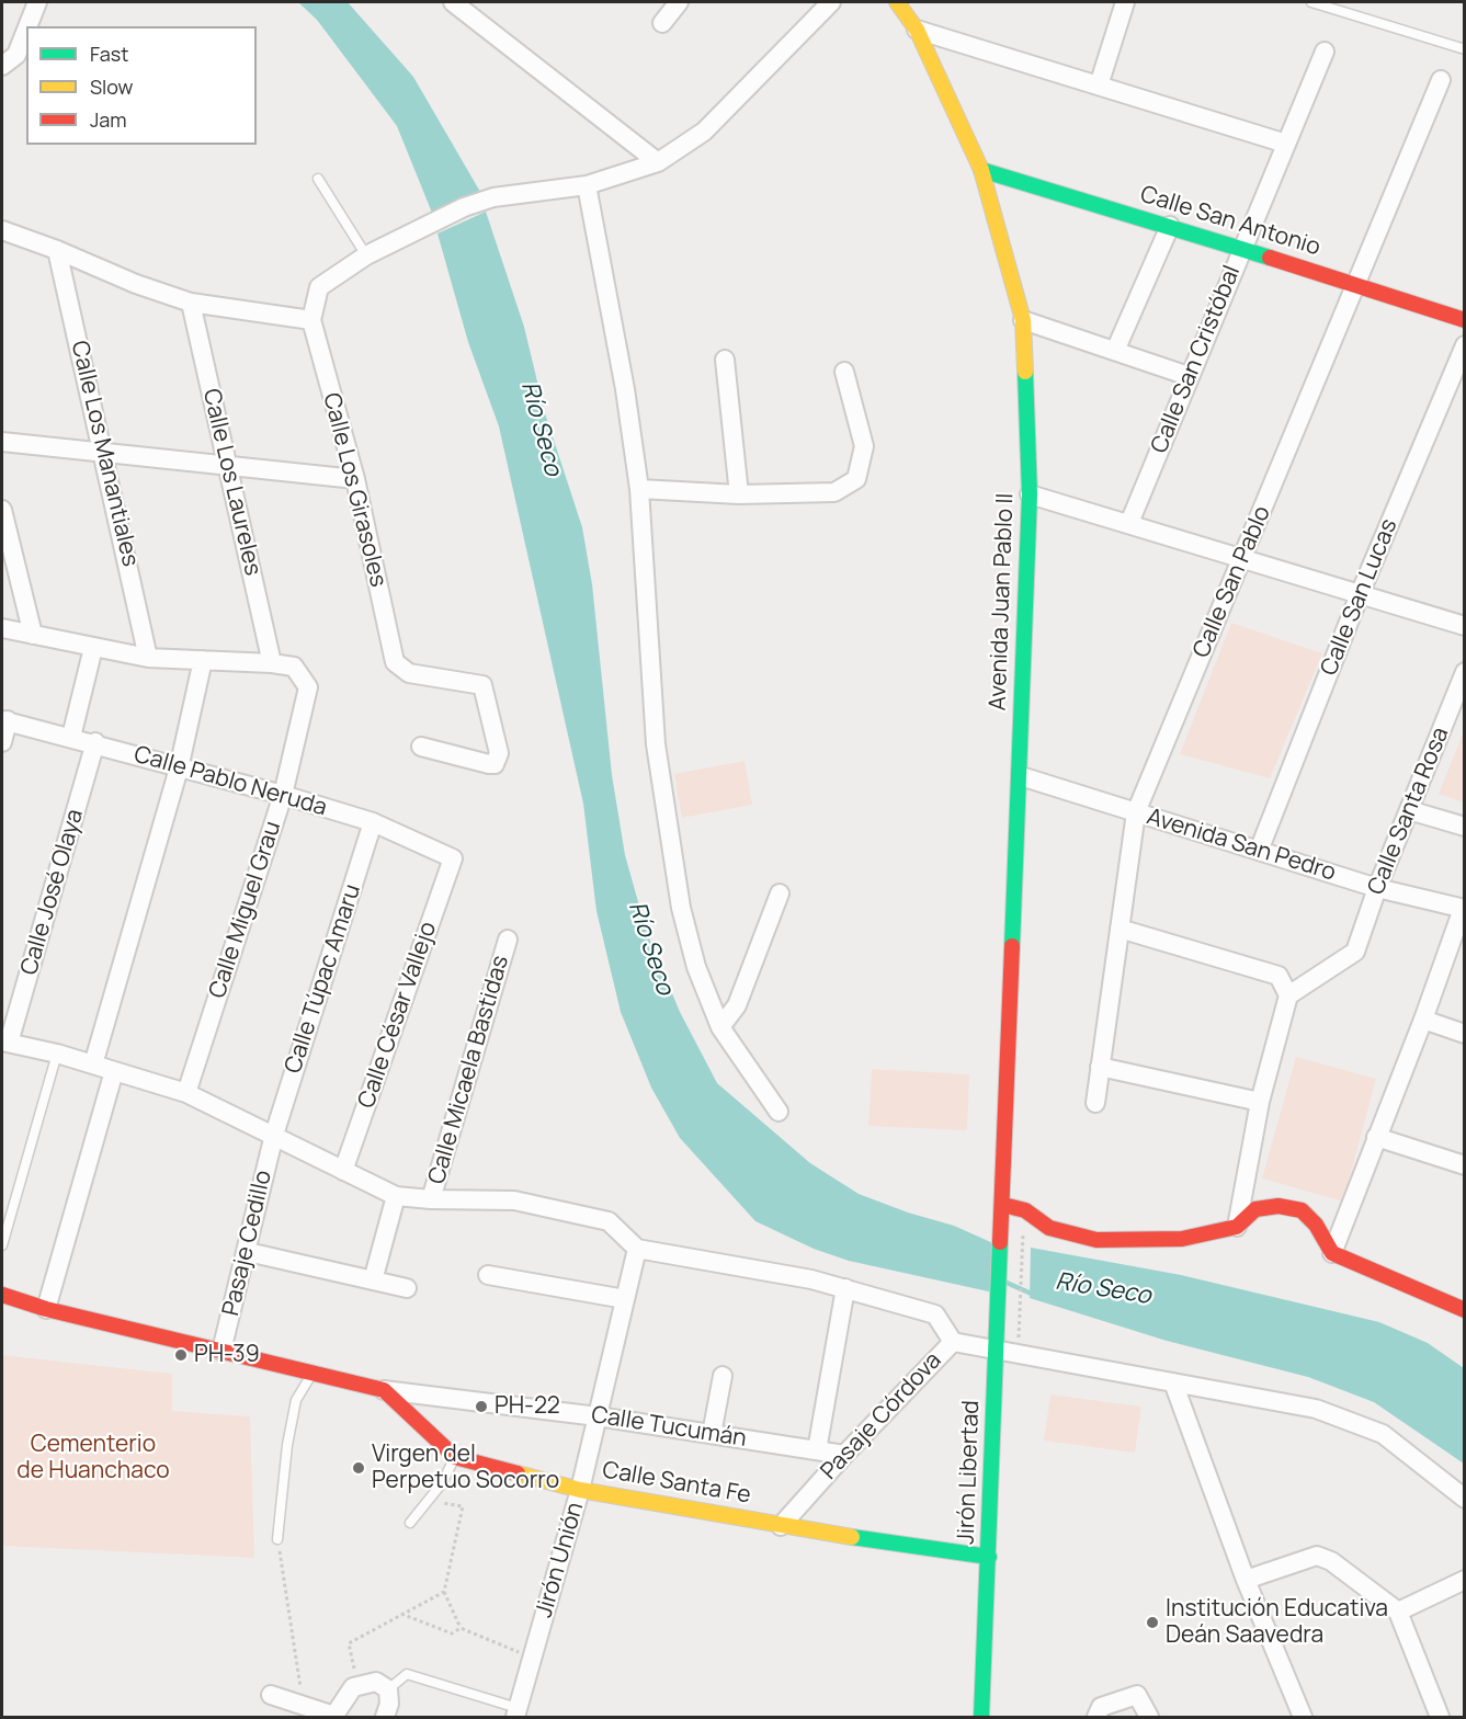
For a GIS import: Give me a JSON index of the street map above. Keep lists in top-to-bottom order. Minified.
{"streets":{"street":["Calle San Antonio","Calle San Cristóbal","Calle Los Manantiales","Calle Los Laureles","Calle Los Girasoles","Calle San Pablo","Calle San Lucas","Avenida Juan Pablo II","Calle Pablo Neruda","Calle Santa Rosa","Avenida San Pedro","Calle José Olaya","Calle Miguel Grau","Calle Túpac Amaru","Calle César Vallejo","Calle Micaela Bastidas","Pasaje Cedillo","Pasaje Córdova","Calle Tucumán","Jirón Libertad","Calle Santa Fe","Jirón Unión"]},"crossings":[["Calle San Antonio","Calle San Cristóbal"],["Calle San Antonio","Calle San Pablo"],["Calle San Antonio","Avenida Juan Pablo II"],["Calle Los Laureles","Calle Miguel Grau"],["Calle San Pablo","Avenida San Pedro"],["Calle San Lucas","Avenida San Pedro"],["Avenida Juan Pablo II","Avenida San Pedro"],["Avenida Juan Pablo II","Jirón Libertad"],["Calle Pablo Neruda","Calle José Olaya"],["Calle Pablo Neruda","Calle Miguel Grau"],["Calle Pablo Neruda","Calle Túpac Amaru"],["Calle Pablo Neruda","Calle César Vallejo"],["Calle Santa Rosa","Avenida San Pedro"],["Calle Túpac Amaru","Pasaje Cedillo"],["Pasaje Cedillo","Calle Tucumán"],["Pasaje Córdova","Calle Tucumán"],["Pasaje Córdova","Jirón Libertad"],["Pasaje Córdova","Calle Santa Fe"],["Calle Tucumán","Calle Santa Fe"],["Calle Tucumán","Jirón Unión"],["Jirón Libertad","Calle Santa Fe"],["Calle Santa Fe","Jirón Unión"]],"water":["Río Seco"],"parks":["Cementerio de Huanchaco"],"places":["PH-39","PH-22","Virgen del Perpetuo Socorro","Institución Educativa Deán Saavedra"],"legend":["Fast","Slow","Jam"]}
